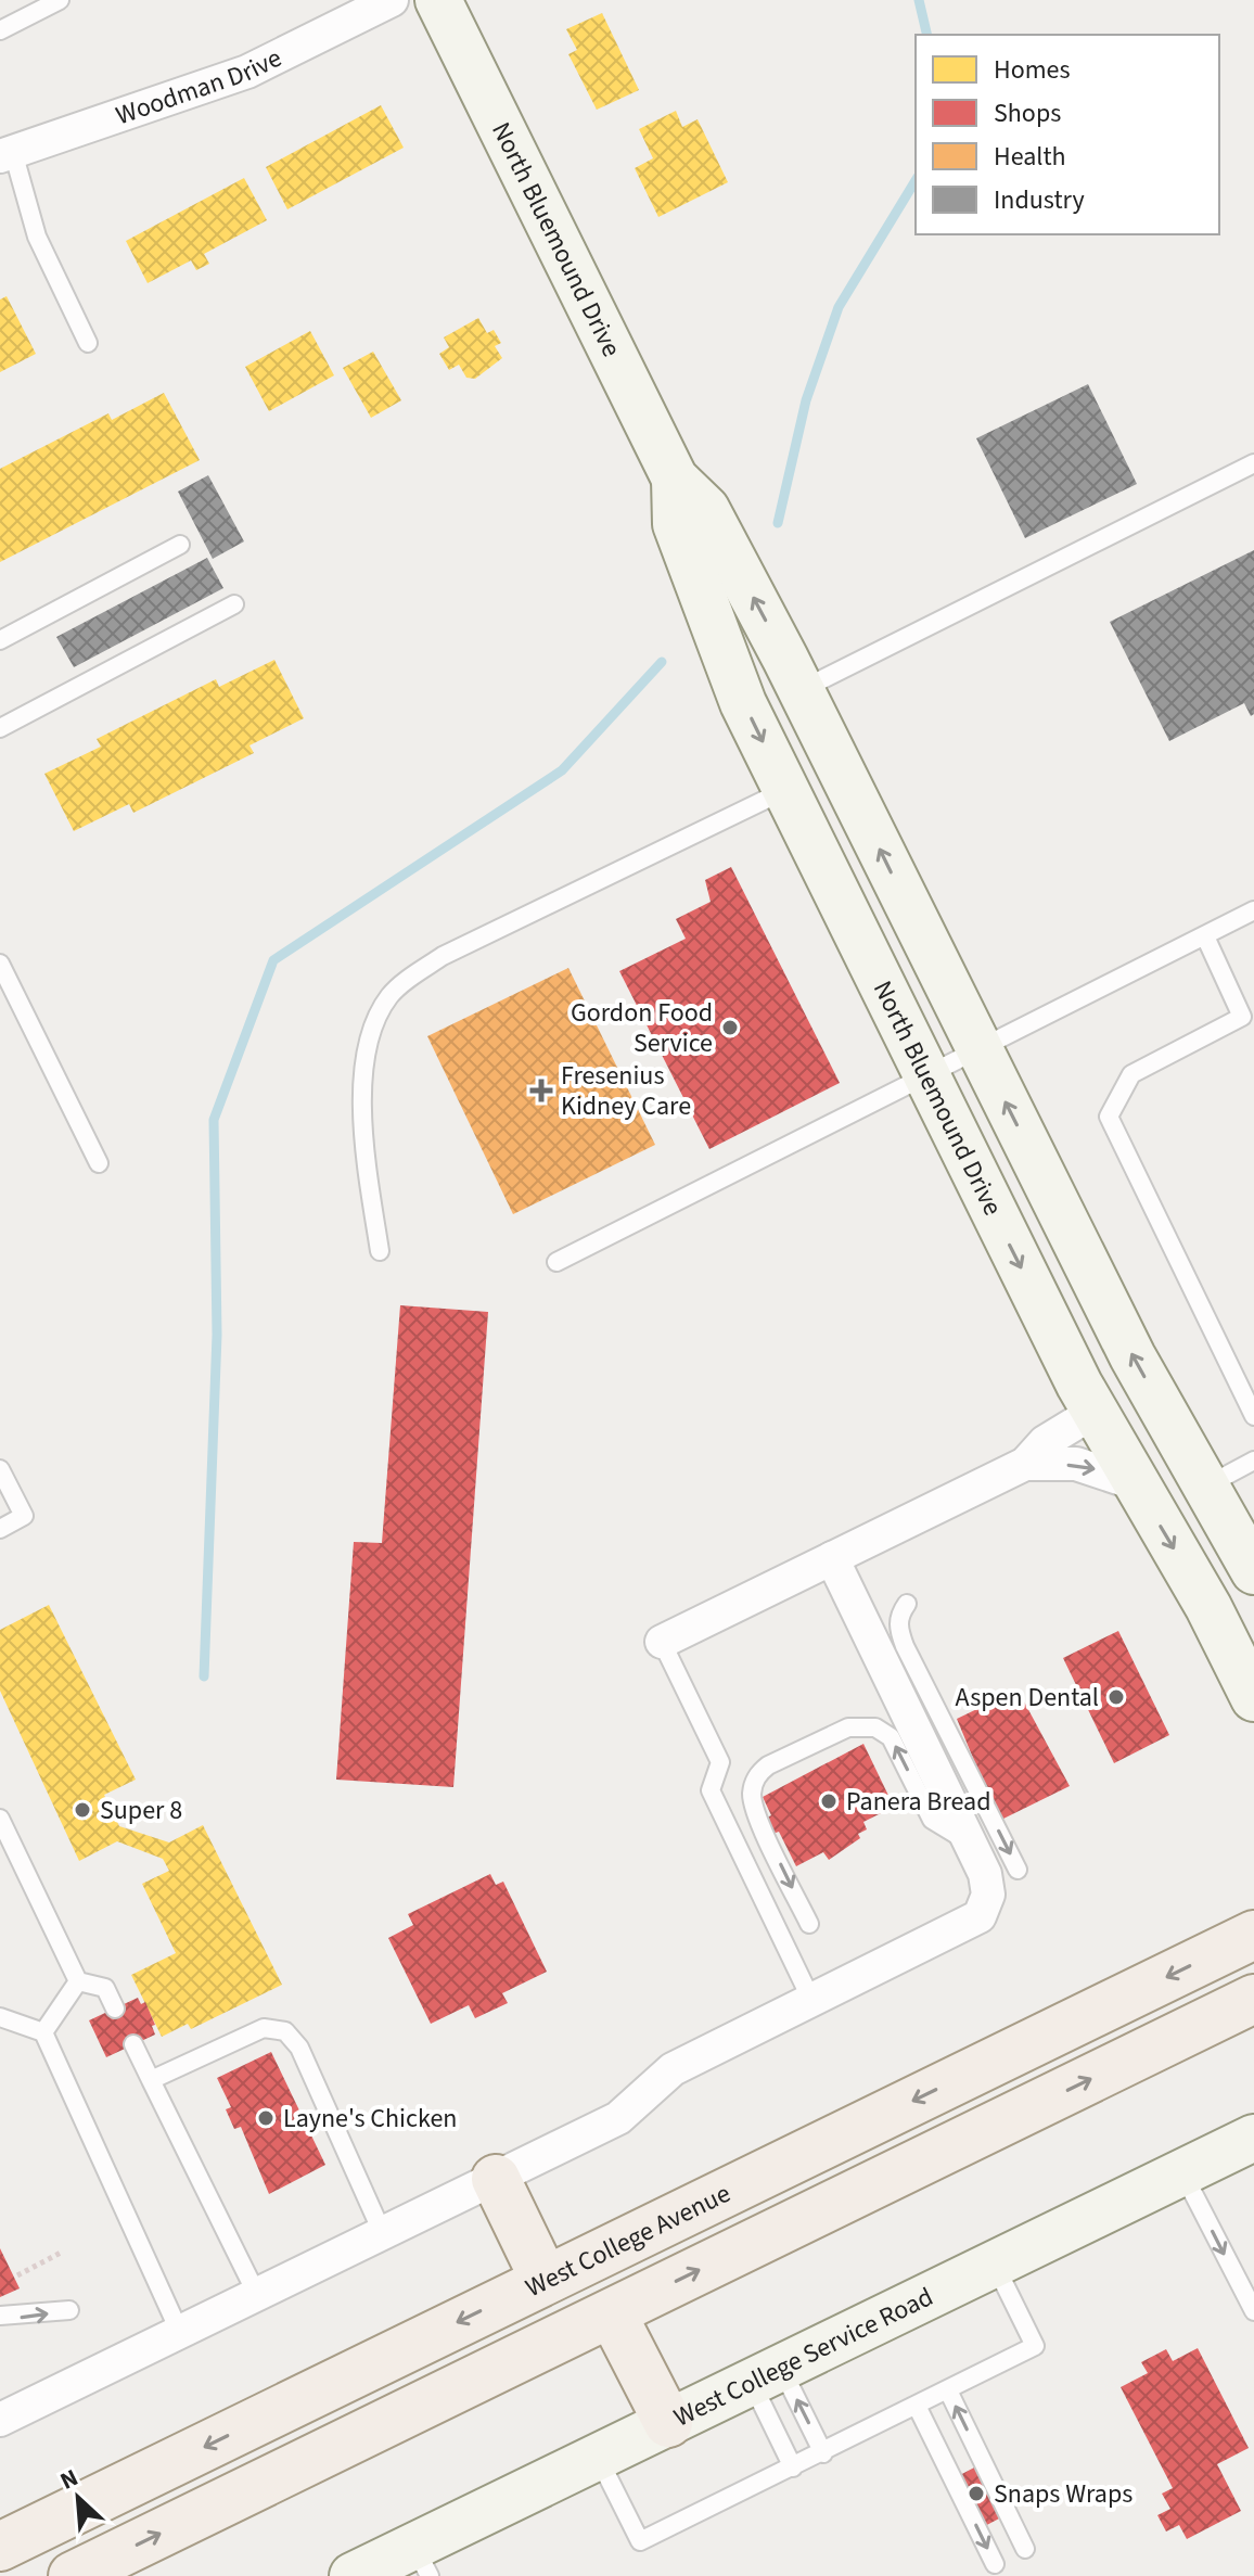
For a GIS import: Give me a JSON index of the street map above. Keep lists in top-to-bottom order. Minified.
{"streets":{"main road":["North Bluemound Drive","West College Avenue","West College Service Road"],"street":["Woodman Drive"]},"places":{"other":["Gordon Food Service","Aspen Dental","Panera Bread","Super 8","Layne's Chicken","Snaps Wraps"],"health":["Fresenius Kidney Care"]},"legend":["Homes","Shops","Health","Industry"],"north":"top left"}
